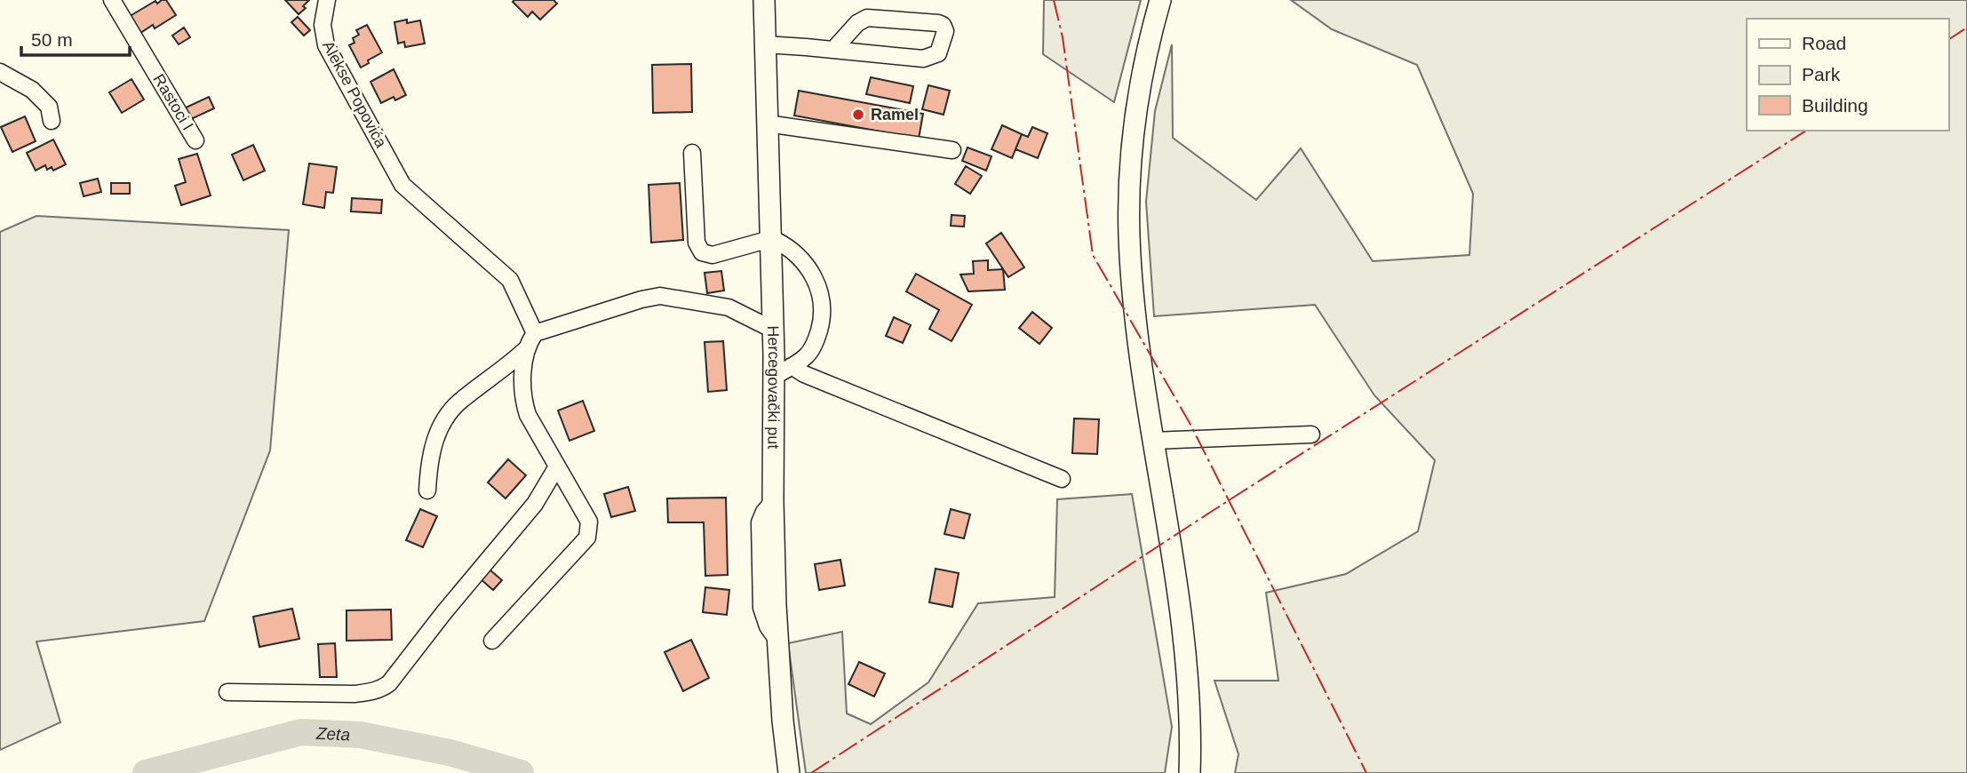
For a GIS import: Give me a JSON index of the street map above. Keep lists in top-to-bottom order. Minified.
{"streets":{"main road":["Hercegovački put"],"street":["Alekse Popovića","Rastoci I"]},"water":["Zeta"],"places":["Ramel"],"legend":["Road","Park","Building"],"scale_bar":"50 m"}
